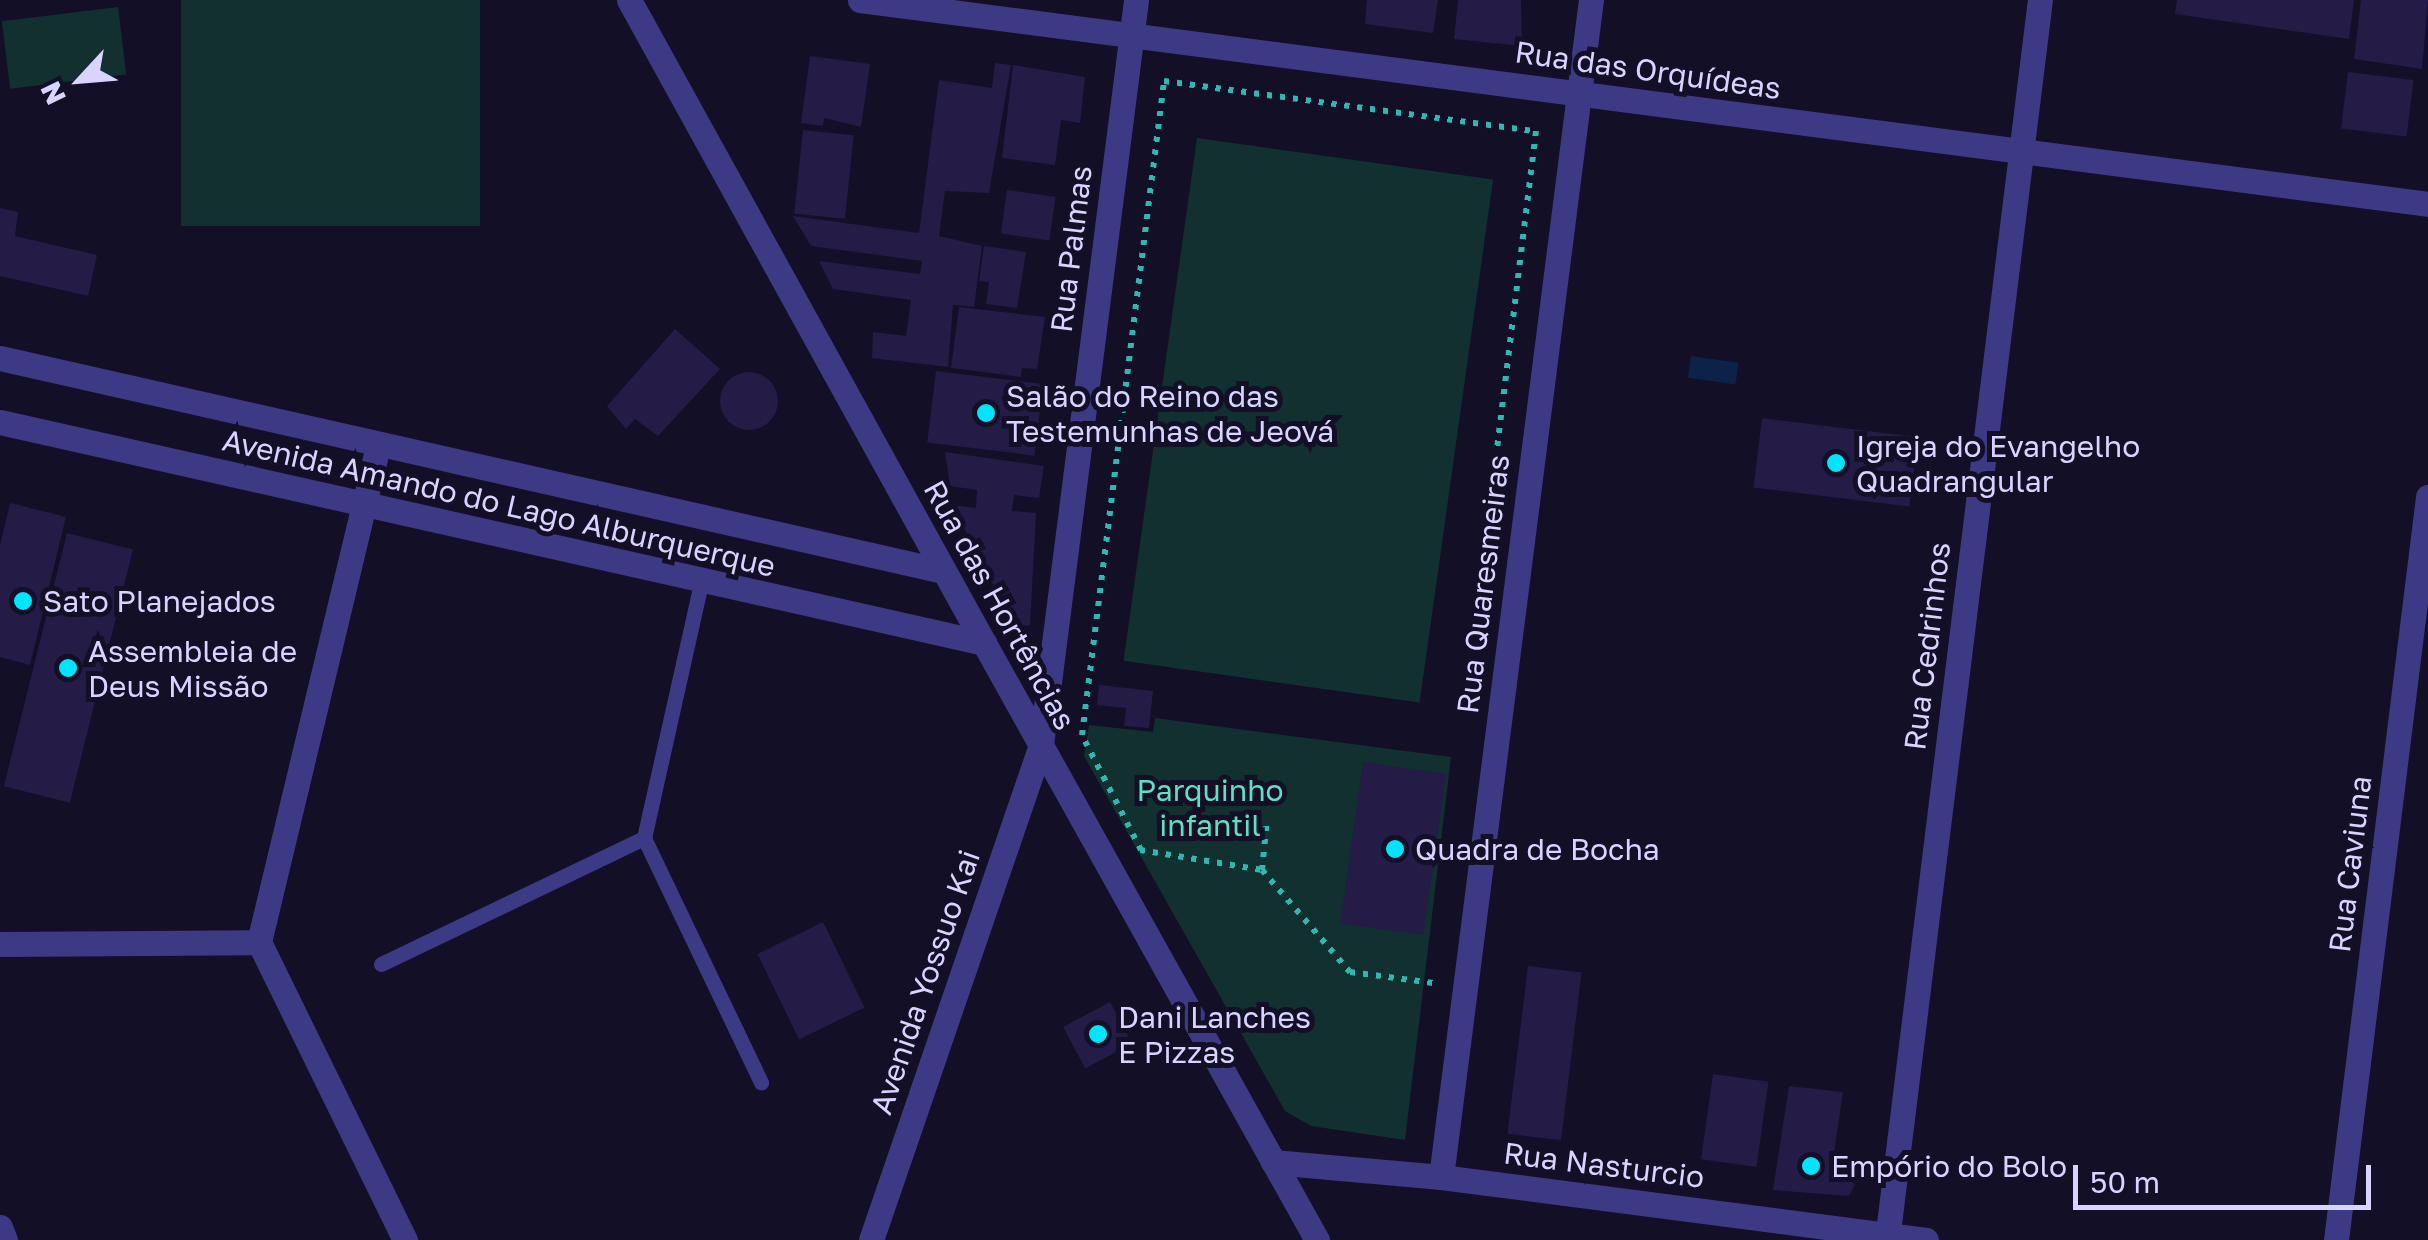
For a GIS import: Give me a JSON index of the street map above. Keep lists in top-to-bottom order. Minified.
{"streets":{"street":["Rua das Orquídeas","Rua Palmas","Avenida Amando do Lago Alburquerque","Rua Quaresmeiras","Rua das Hortências","Rua Cedrinhos","Rua Caviuna","Avenida Yossuo Kai","Rua Nasturcio"]},"crossings":[["Rua das Orquídeas","Rua Palmas"],["Rua das Orquídeas","Rua Quaresmeiras"],["Rua das Orquídeas","Rua Cedrinhos"],["Rua Palmas","Rua das Hortências"],["Rua Palmas","Avenida Yossuo Kai"],["Avenida Amando do Lago Alburquerque","Rua das Hortências"],["Rua Quaresmeiras","Rua Nasturcio"],["Rua das Hortências","Avenida Yossuo Kai"],["Rua das Hortências","Rua Nasturcio"],["Rua Cedrinhos","Rua Nasturcio"]],"parks":["Parquinho infantil"],"places":["Salão do Reino das Testemunhas de Jeová","Igreja do Evangelho Quadrangular","Sato Planejados","Assembleia de Deus Missão","Quadra de Bocha","Dani Lanches E Pizzas","Empório do Bolo"],"scale_bar":"50 m","north":"bottom left"}
